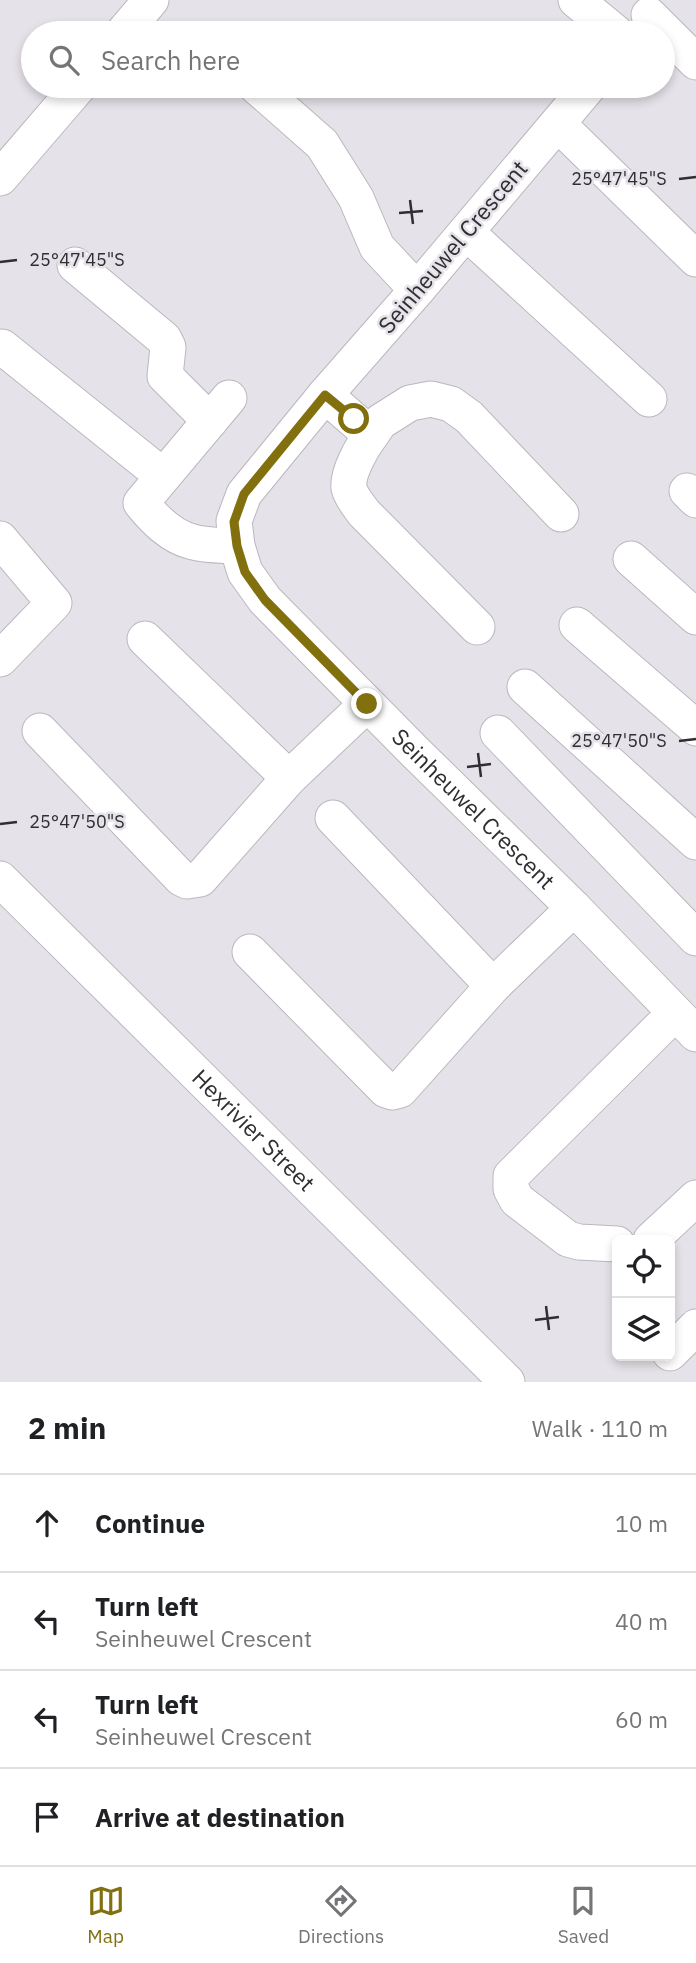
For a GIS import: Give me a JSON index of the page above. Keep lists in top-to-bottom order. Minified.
{"streets":{"street":["Seinheuwel Crescent","Hexrivier Street"]},"page":{"search":"Search here","heading":["2 min","Walk · 110 m"],"list":[["Continue","10 m"],["Turn left","Seinheuwel Crescent","40 m"],["Turn left","Seinheuwel Crescent","60 m"],"Arrive at destination"],"nav":["Map","Directions","Saved"]},"coordinates":["25°47'45\"S","25°47'50\"S"]}
